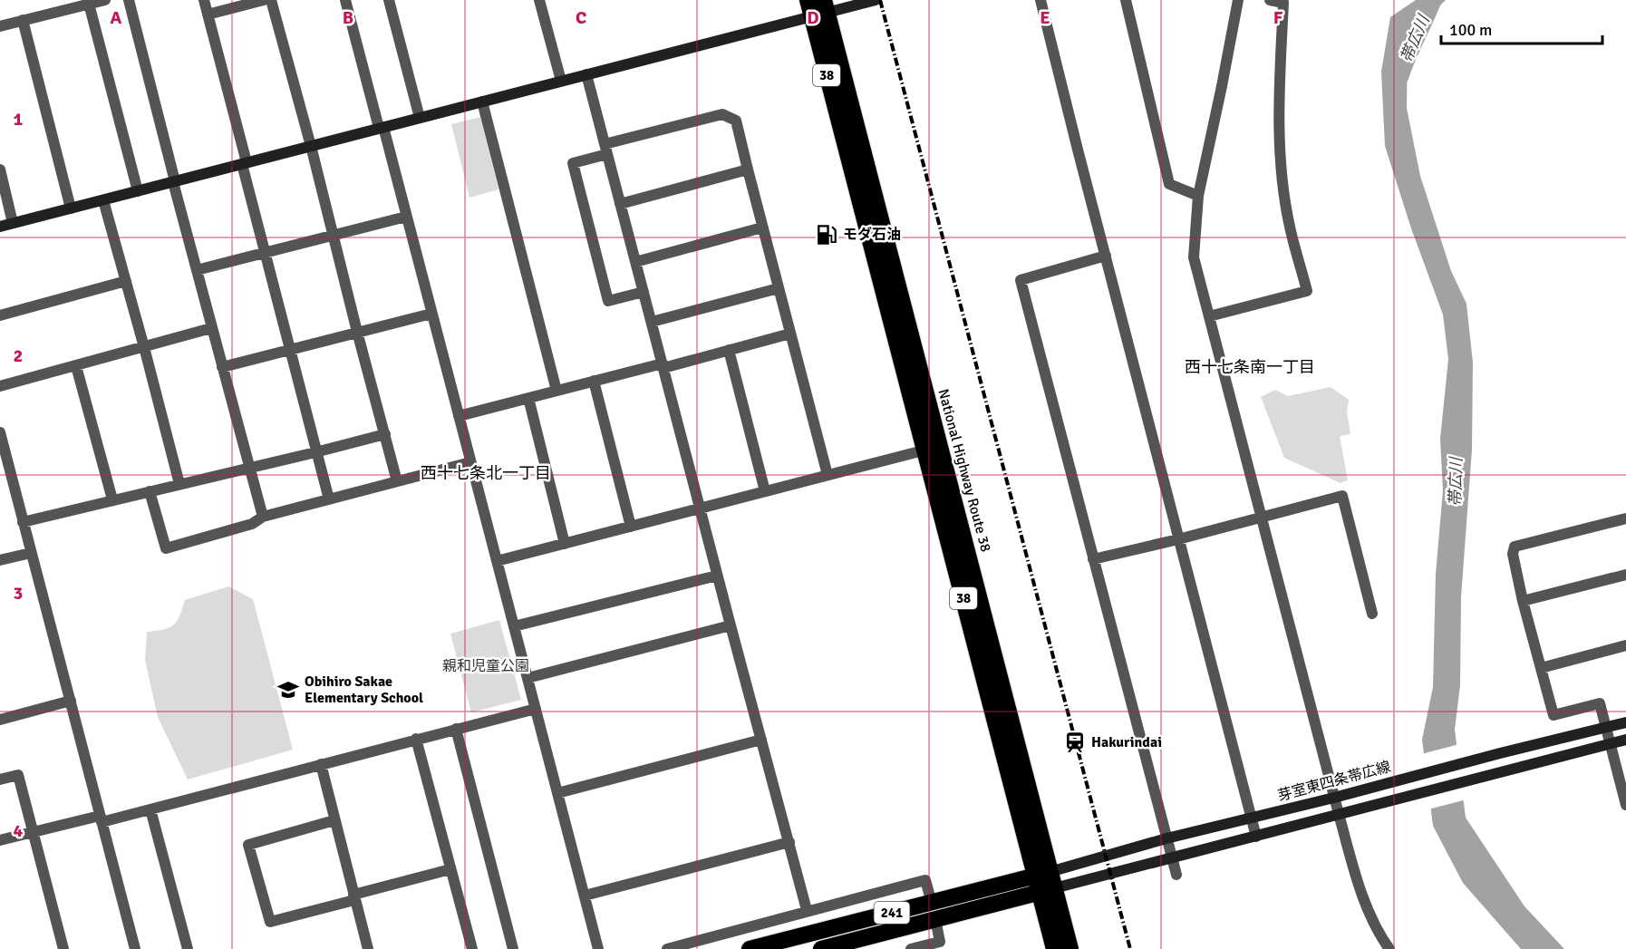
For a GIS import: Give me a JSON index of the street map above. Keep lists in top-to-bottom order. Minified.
{"streets":{"highway":["38","National Highway Route 38","241"],"main road":["芽室東四条帯広線"]},"crossings":[["National Highway Route 38","芽室東四条帯広線"],["National Highway Route 38","241"],["芽室東四条帯広線","241"]],"districts":["西十七条南一丁目","西十七条北一丁目"],"water":["帯広川"],"parks":["親和児童公園"],"places":{"fuel station":["モダ石油"],"school or university":["Obihiro Sakae Elementary School"],"station":["Hakurindai"]},"scale_bar":"100 m","grid":{"columns":["A","B","C","D","E","F"],"rows":["1","2","3","4"]}}
